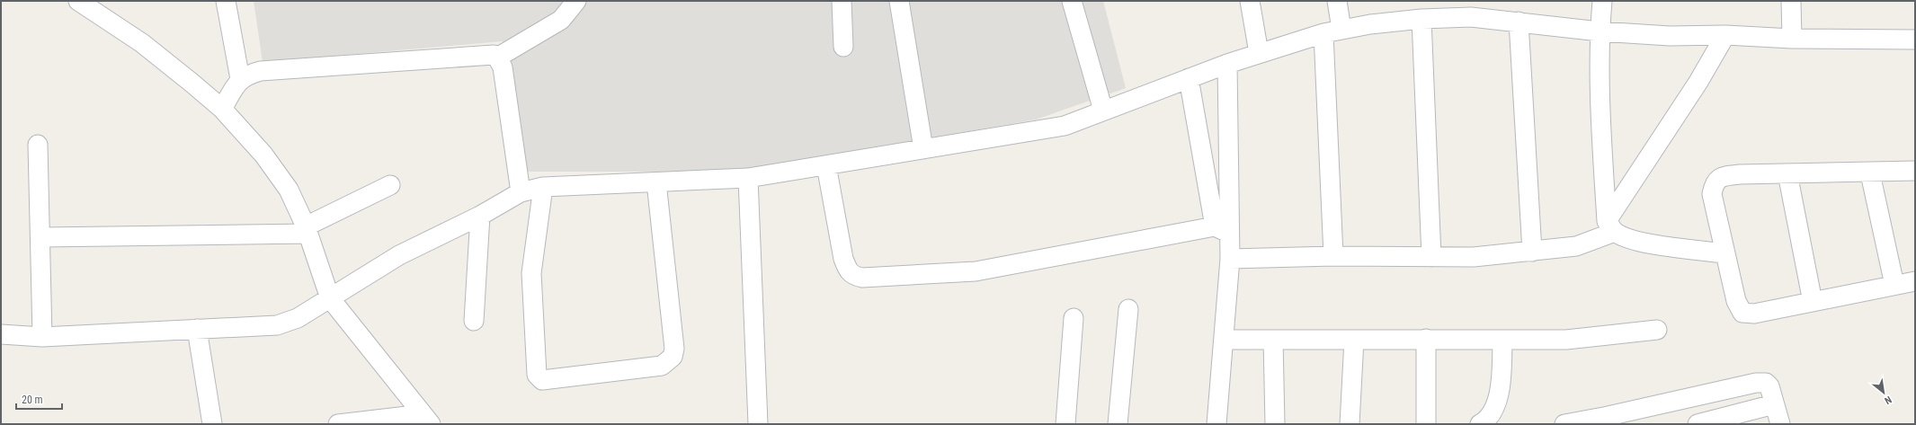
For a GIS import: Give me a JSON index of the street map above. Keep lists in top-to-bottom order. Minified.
{"scale_bar":"20 m","north":"bottom right"}
